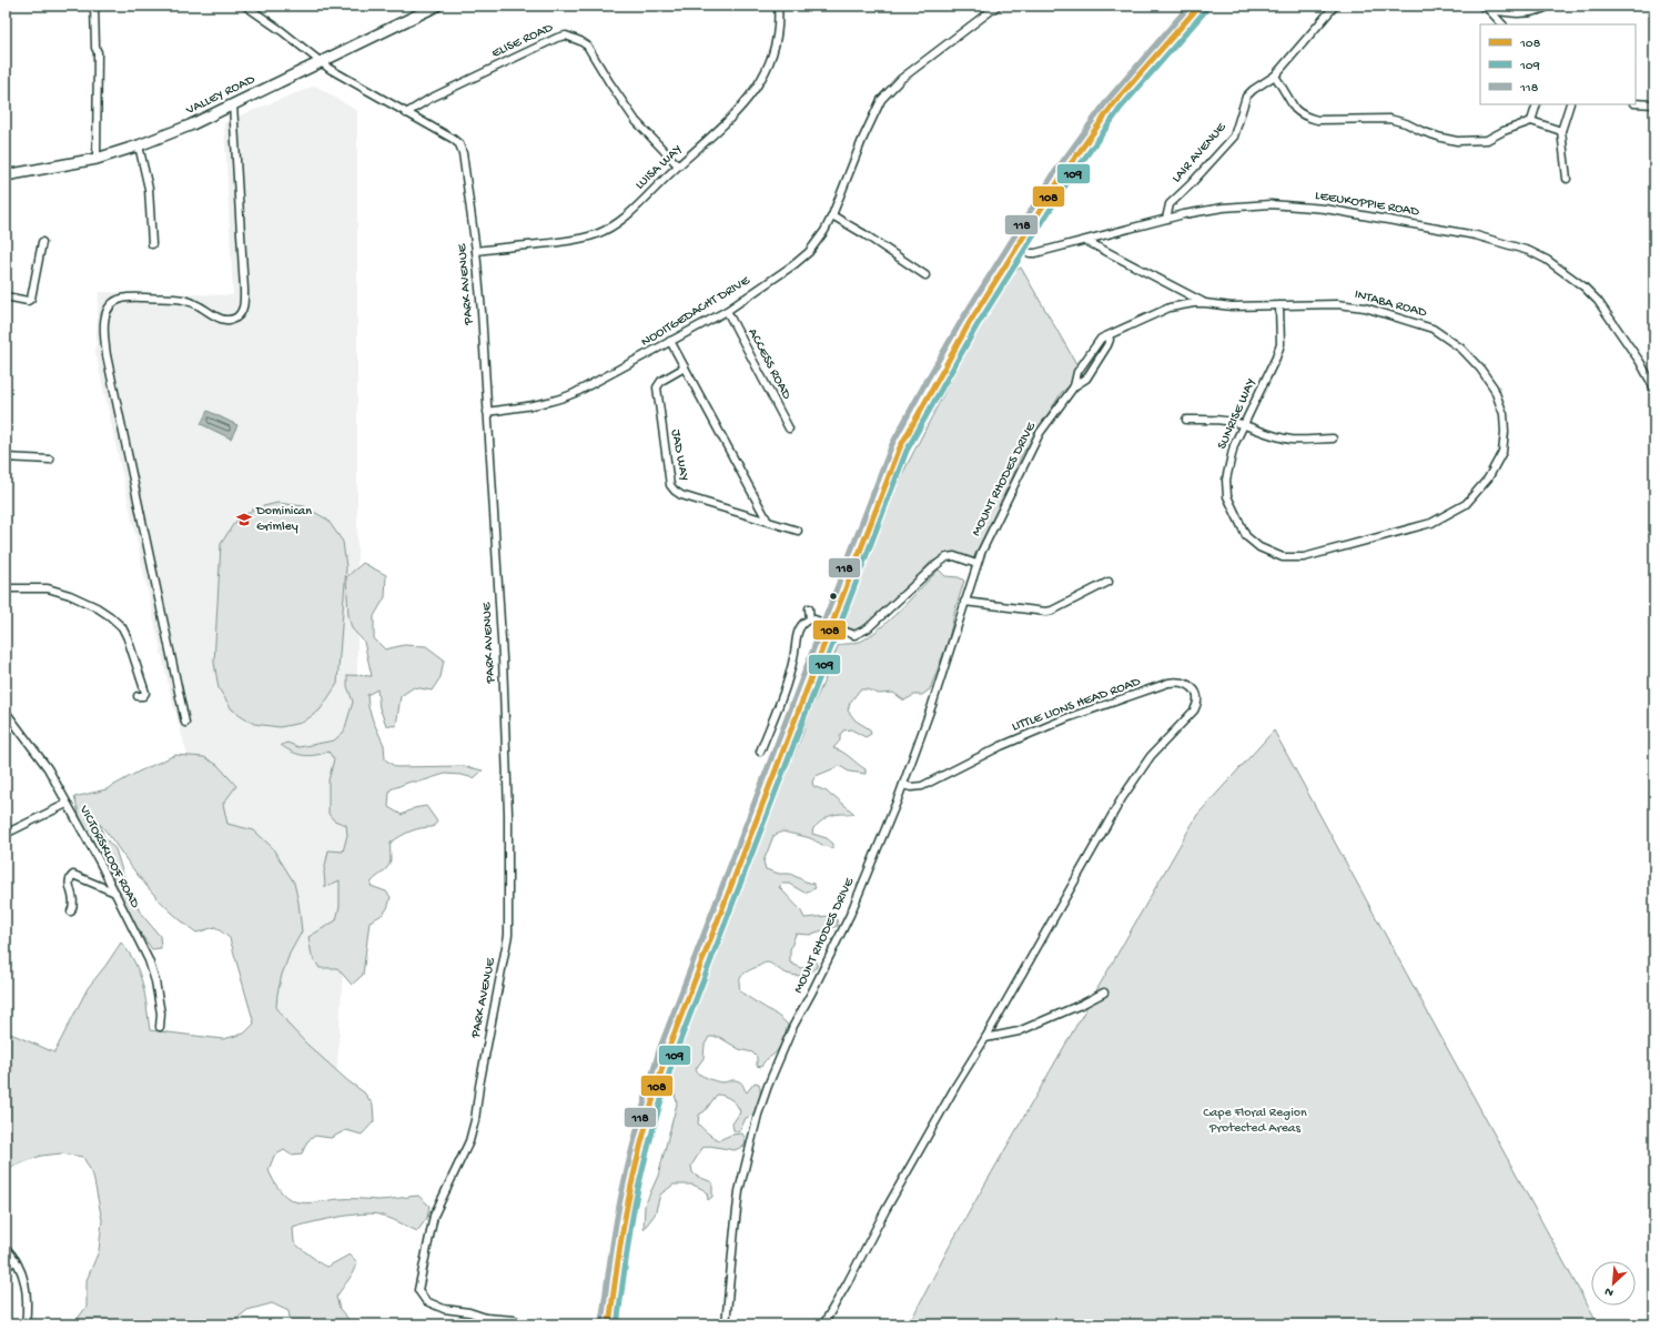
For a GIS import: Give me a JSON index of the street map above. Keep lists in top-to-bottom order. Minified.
{"streets":{"street":["ELISE ROAD","VALLEY ROAD","LAIR AVENUE","LUISA WAY","LEEUKOPPIE ROAD","PARK AVENUE","INTABA ROAD","NOOITGEDACHT DRIVE","ACCESS ROAD","SUNRISE WAY","JAD WAY","MOUNT RHODES DRIVE","LITTLE LIONS HEAD ROAD","VICTORSKLOOF ROAD"]},"crossings":[["ELISE ROAD","LUISA WAY"],["ELISE ROAD","PARK AVENUE"],["VALLEY ROAD","PARK AVENUE"],["LAIR AVENUE","LEEUKOPPIE ROAD"],["LUISA WAY","PARK AVENUE"],["LEEUKOPPIE ROAD","INTABA ROAD"],["PARK AVENUE","NOOITGEDACHT DRIVE"],["INTABA ROAD","SUNRISE WAY"],["INTABA ROAD","MOUNT RHODES DRIVE"],["NOOITGEDACHT DRIVE","ACCESS ROAD"],["MOUNT RHODES DRIVE","LITTLE LIONS HEAD ROAD"]],"parks":["Cape Floral Region Protected Areas"],"places":{"school or university":["Dominican Grimley"]},"lines":["transit line 108","transit line 118","transit line 109"],"legend":["108","109","118"],"north":"bottom left"}
